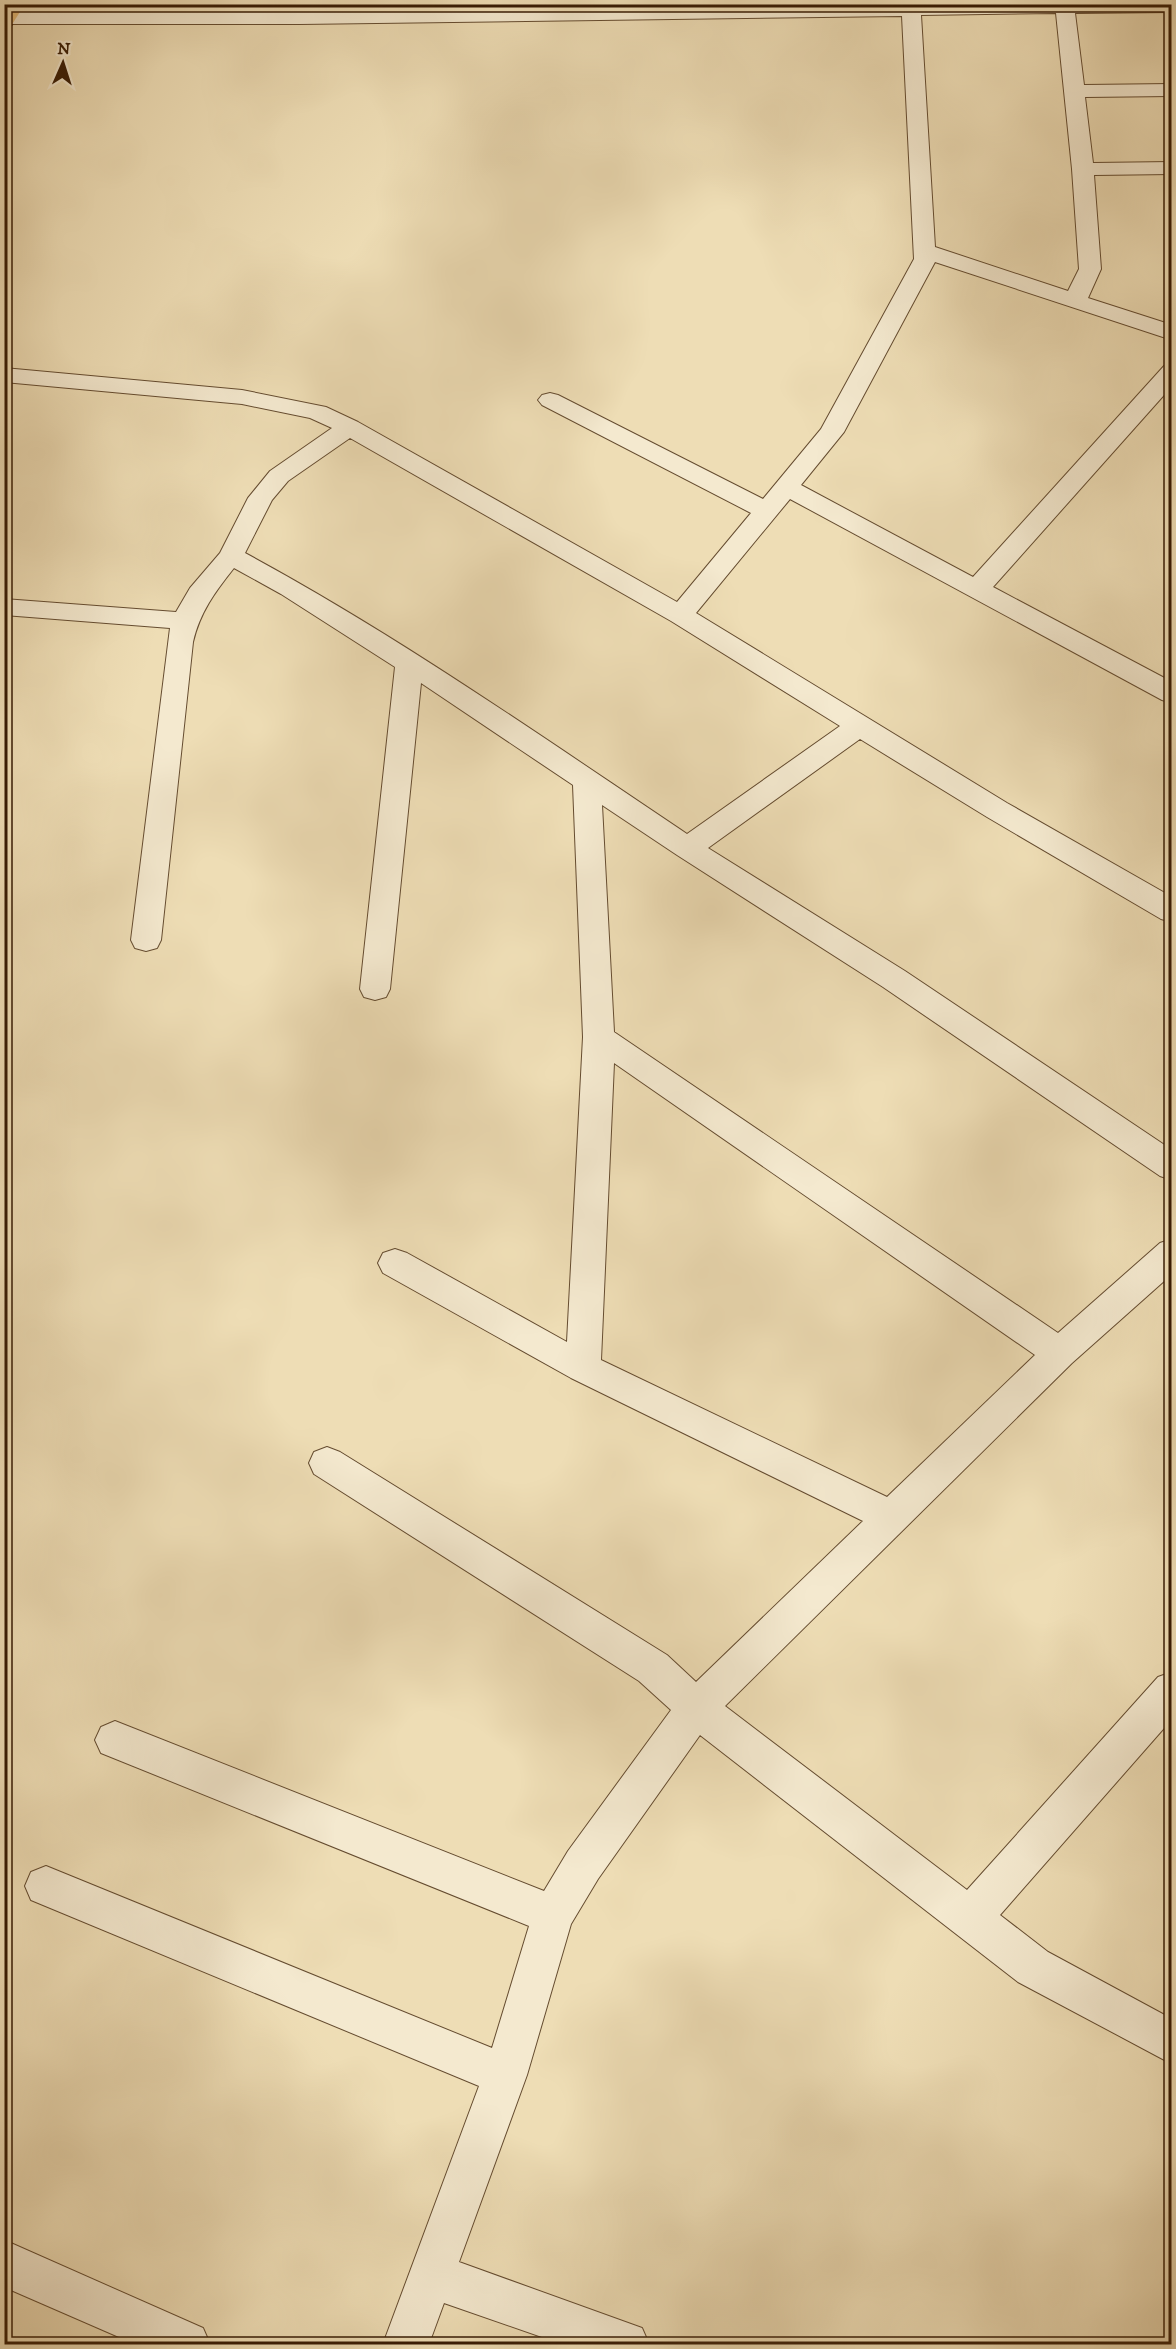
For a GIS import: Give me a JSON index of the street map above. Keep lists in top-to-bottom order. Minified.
{"north":"top"}
